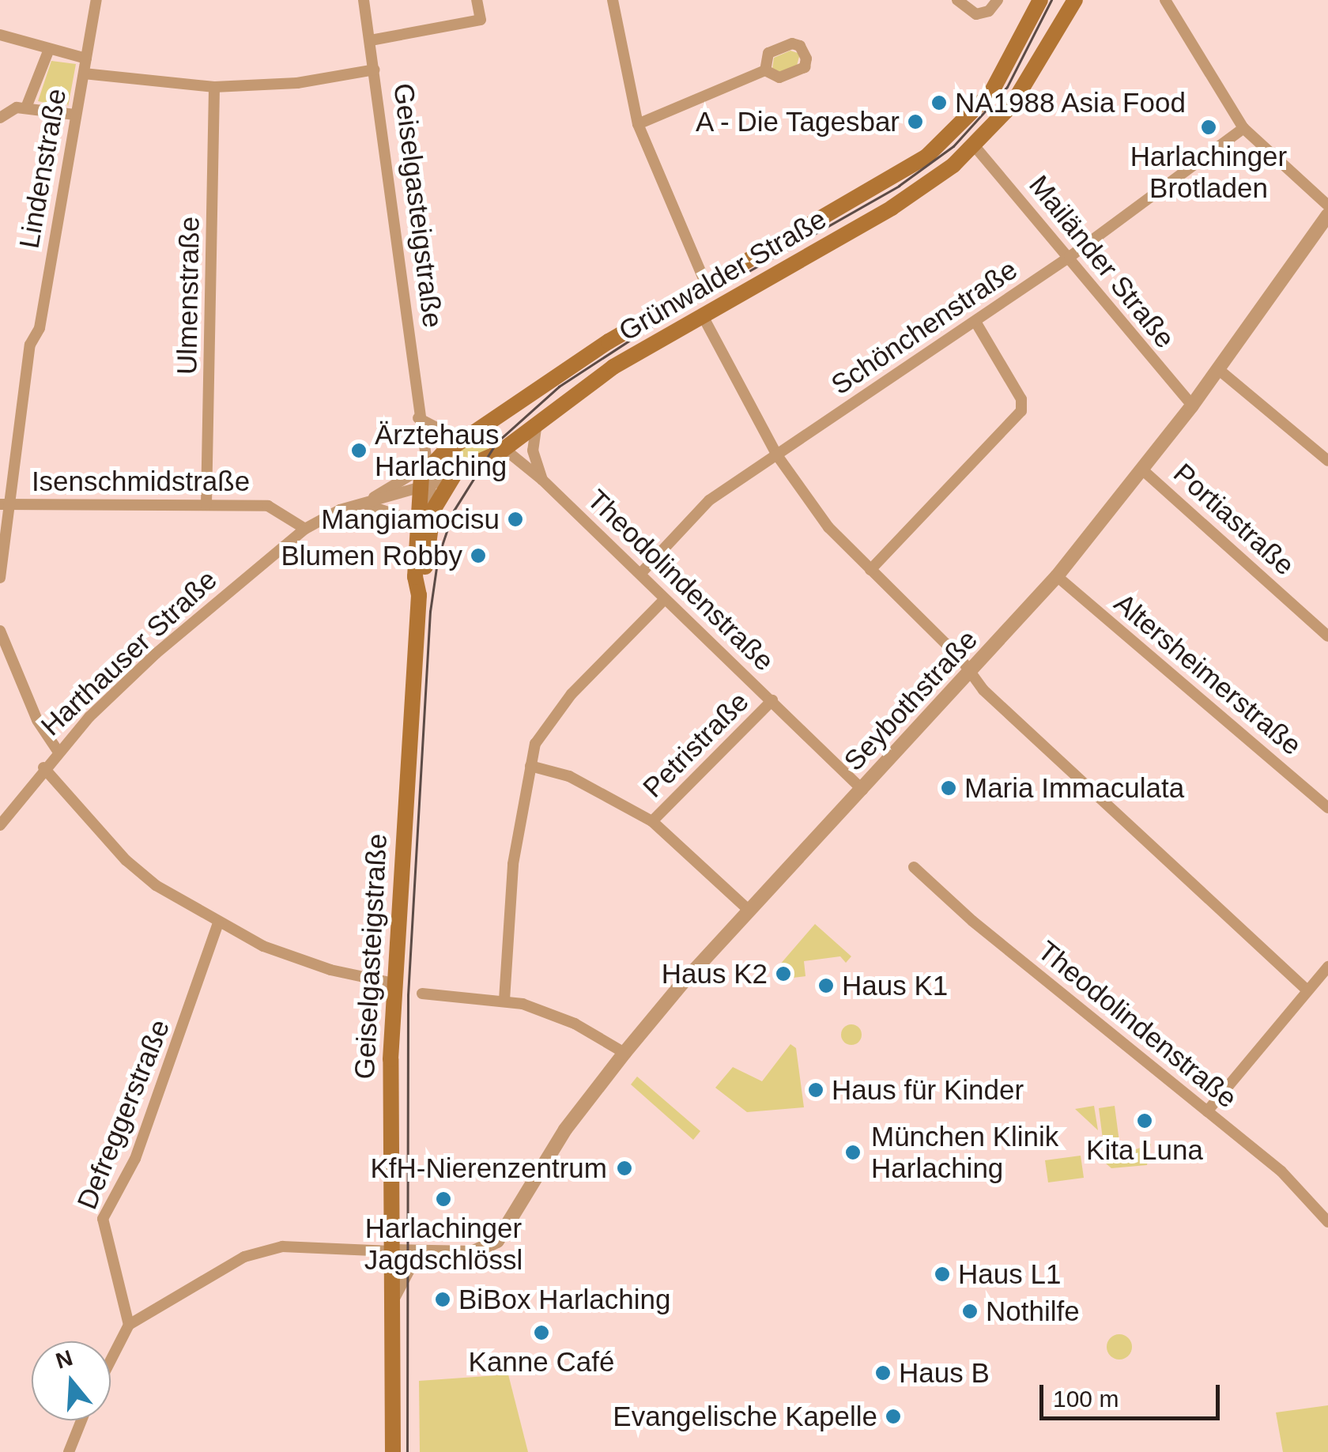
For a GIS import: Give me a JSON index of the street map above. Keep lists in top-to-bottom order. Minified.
{"streets":{"main road":["Geiselgasteigstraße","Grünwalder Straße"],"street":["Lindenstraße","Mailänder Straße","Ulmenstraße","Schönchenstraße","Isenschmidstraße","Portiastraße","Theodolindenstraße","Harthauser Straße","Altersheimerstraße","Seybothstraße","Petristraße","Defreggerstraße"]},"crossings":[["Lindenstraße","Isenschmidstraße"],["Geiselgasteigstraße","Grünwalder Straße"],["Mailänder Straße","Grünwalder Straße"],["Mailänder Straße","Schönchenstraße"],["Mailänder Straße","Seybothstraße"],["Grünwalder Straße","Theodolindenstraße"],["Ulmenstraße","Isenschmidstraße"],["Schönchenstraße","Theodolindenstraße"],["Isenschmidstraße","Harthauser Straße"],["Portiastraße","Seybothstraße"],["Theodolindenstraße","Seybothstraße"],["Theodolindenstraße","Petristraße"],["Altersheimerstraße","Seybothstraße"]],"places":["NA1988 Asia Food","A - Die Tagesbar","Harlachinger Brotladen","Ärztehaus Harlaching","Mangiamocisu","Blumen Robby","Maria Immaculata","Haus K2","Haus K1","Haus für Kinder","Kita Luna","München Klinik Harlaching","KfH-Nierenzentrum","Harlachinger Jagdschlössl","Haus L1","BiBox Harlaching","Nothilfe","Kanne Café","Haus B","Evangelische Kapelle"],"scale_bar":"100 m","north":"top"}
